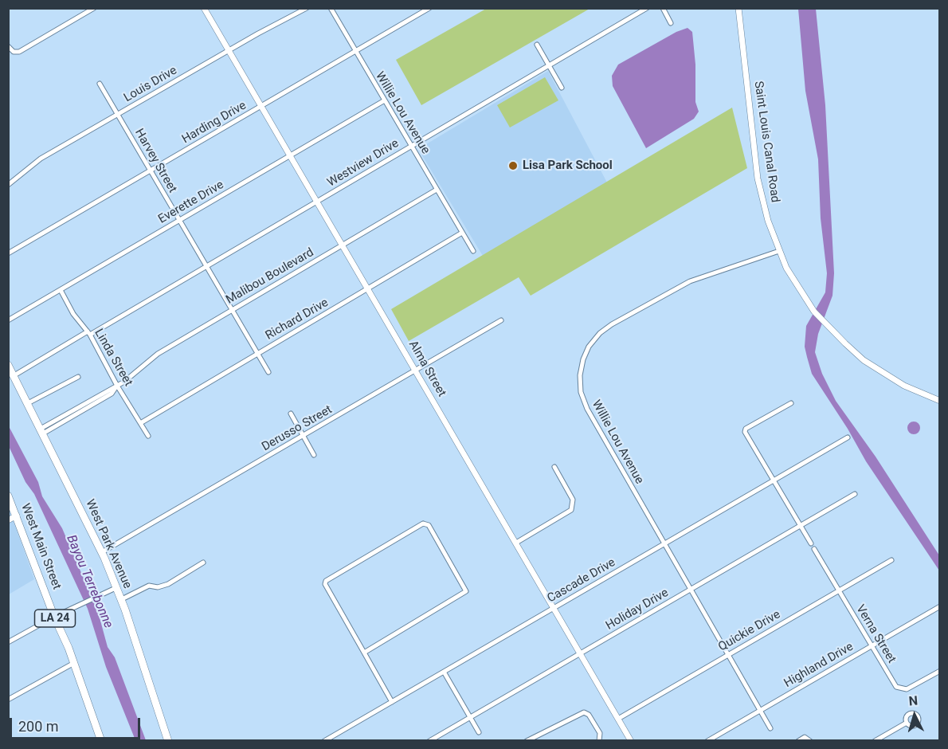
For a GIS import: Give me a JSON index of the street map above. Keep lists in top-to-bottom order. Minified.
{"streets":{"main road":["West Park Avenue","West Main Street","LA 24"],"street":["Louis Drive","Willie Lou Avenue","Harding Drive","Saint Louis Canal Road","Harvey Street","Westview Drive","Everette Drive","Malibou Boulevard","Richard Drive","Linda Street","Alma Street","Derusso Street","Cascade Drive","Holiday Drive","Quickie Drive","Verna Street","Highland Drive"]},"crossings":[["Louis Drive","Harvey Street"],["Louis Drive","Alma Street"],["Willie Lou Avenue","Harding Drive"],["Willie Lou Avenue","Saint Louis Canal Road"],["Willie Lou Avenue","Westview Drive"],["Willie Lou Avenue","Everette Drive"],["Willie Lou Avenue","Malibou Boulevard"],["Willie Lou Avenue","Richard Drive"],["Willie Lou Avenue","Cascade Drive"],["Willie Lou Avenue","Holiday Drive"],["Willie Lou Avenue","Quickie Drive"],["Willie Lou Avenue","Highland Drive"],["Harding Drive","Harvey Street"],["Harding Drive","Alma Street"],["Harvey Street","Westview Drive"],["Harvey Street","Everette Drive"],["Harvey Street","Malibou Boulevard"],["Harvey Street","Richard Drive"],["Westview Drive","Linda Street"],["Westview Drive","Alma Street"],["Westview Drive","West Park Avenue"],["Everette Drive","Linda Street"],["Everette Drive","Alma Street"],["Malibou Boulevard","Linda Street"],["Malibou Boulevard","Alma Street"],["Malibou Boulevard","West Park Avenue"],["Richard Drive","Linda Street"],["Richard Drive","Alma Street"],["Alma Street","Derusso Street"],["Alma Street","Cascade Drive"],["Alma Street","Holiday Drive"],["Alma Street","Quickie Drive"],["Derusso Street","West Park Avenue"],["Quickie Drive","Verna Street"],["Verna Street","Highland Drive"]],"water":["Bayou Terrebonne"],"places":["Lisa Park School"],"scale_bar":"200 m","north":"top"}
